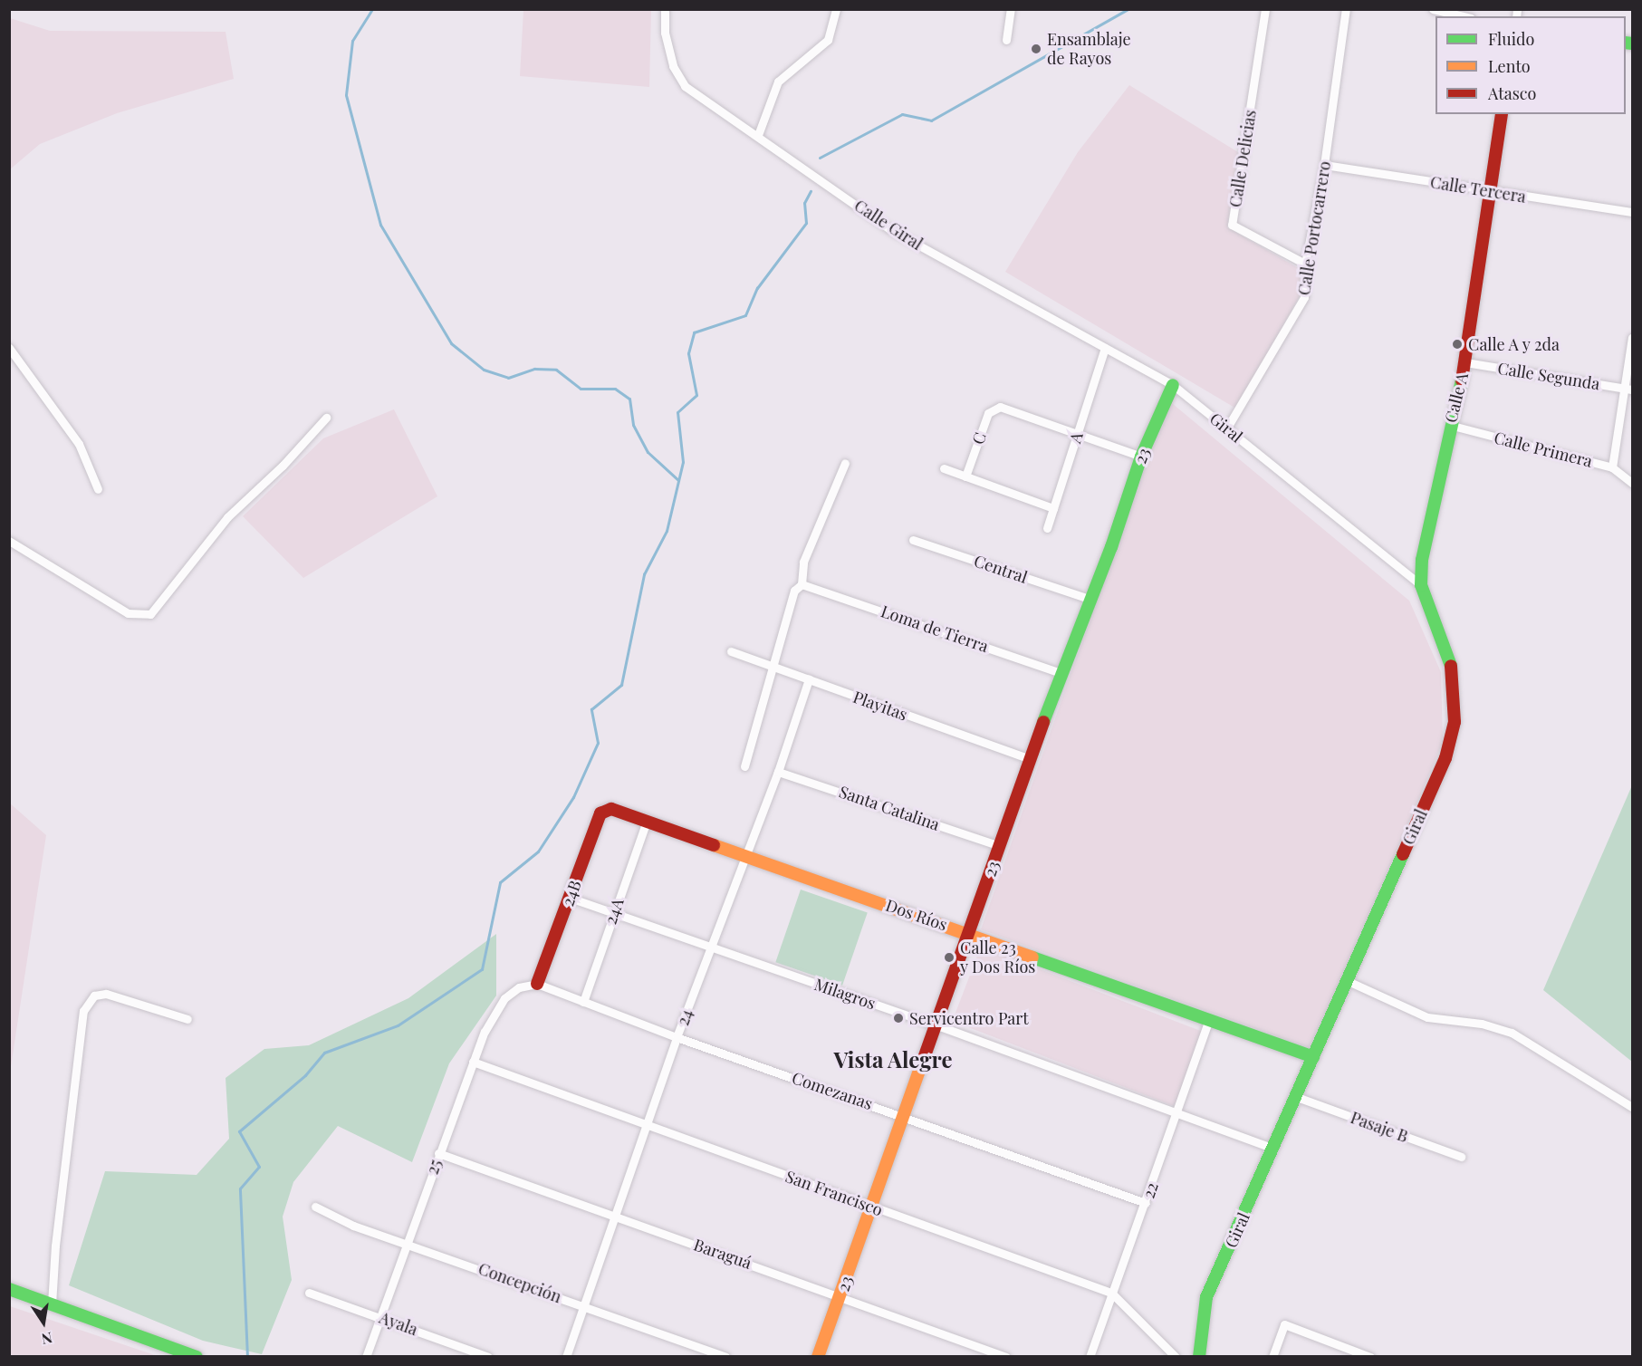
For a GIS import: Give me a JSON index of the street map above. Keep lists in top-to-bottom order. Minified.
{"streets":{"street":["Calle Delicias","Calle Tercera","Calle Giral","Calle Portocarrero","Calle Segunda","Calle A","Giral","A","C","Calle Primera","23","Central","Loma de Tierra","Playitas","Santa Catalina","24B","24A","Dos Ríos","Milagros","24","Comezanas","Pasaje B","25","22","San Francisco","Baraguá","Concepción","Ayala"]},"crossings":[["Calle Delicias","Calle Portocarrero"],["Calle Tercera","Calle Portocarrero"],["Calle Tercera","Calle A"],["Calle Giral","Giral"],["Calle Giral","A"],["Calle Giral","23"],["Calle Portocarrero","Giral"],["Calle Segunda","Calle A"],["Calle A","Giral"],["Calle A","Calle Primera"],["Giral","23"],["Giral","Dos Ríos"],["Giral","Milagros"],["Giral","Pasaje B"],["A","C"],["23","Central"],["23","Loma de Tierra"],["23","Playitas"],["23","Santa Catalina"],["23","Dos Ríos"],["23","Milagros"],["23","Comezanas"],["23","San Francisco"],["23","Baraguá"],["Playitas","24"],["Santa Catalina","24"],["24B","Dos Ríos"],["24B","Milagros"],["24B","Comezanas"],["24B","25"],["24A","Dos Ríos"],["24A","Milagros"],["24A","Comezanas"],["Dos Ríos","24"],["Dos Ríos","22"],["Milagros","24"],["Milagros","22"],["24","Comezanas"],["24","San Francisco"],["24","Baraguá"],["24","Concepción"],["Comezanas","25"],["Comezanas","22"],["25","San Francisco"],["25","Baraguá"],["25","Concepción"],["25","Ayala"],["22","San Francisco"]],"districts":["Vista Alegre"],"places":["Ensamblaje de Rayos","Calle A y 2da","Calle 23 y Dos Ríos","Servicentro Part"],"legend":["Fluido","Lento","Atasco"],"north":"bottom"}
